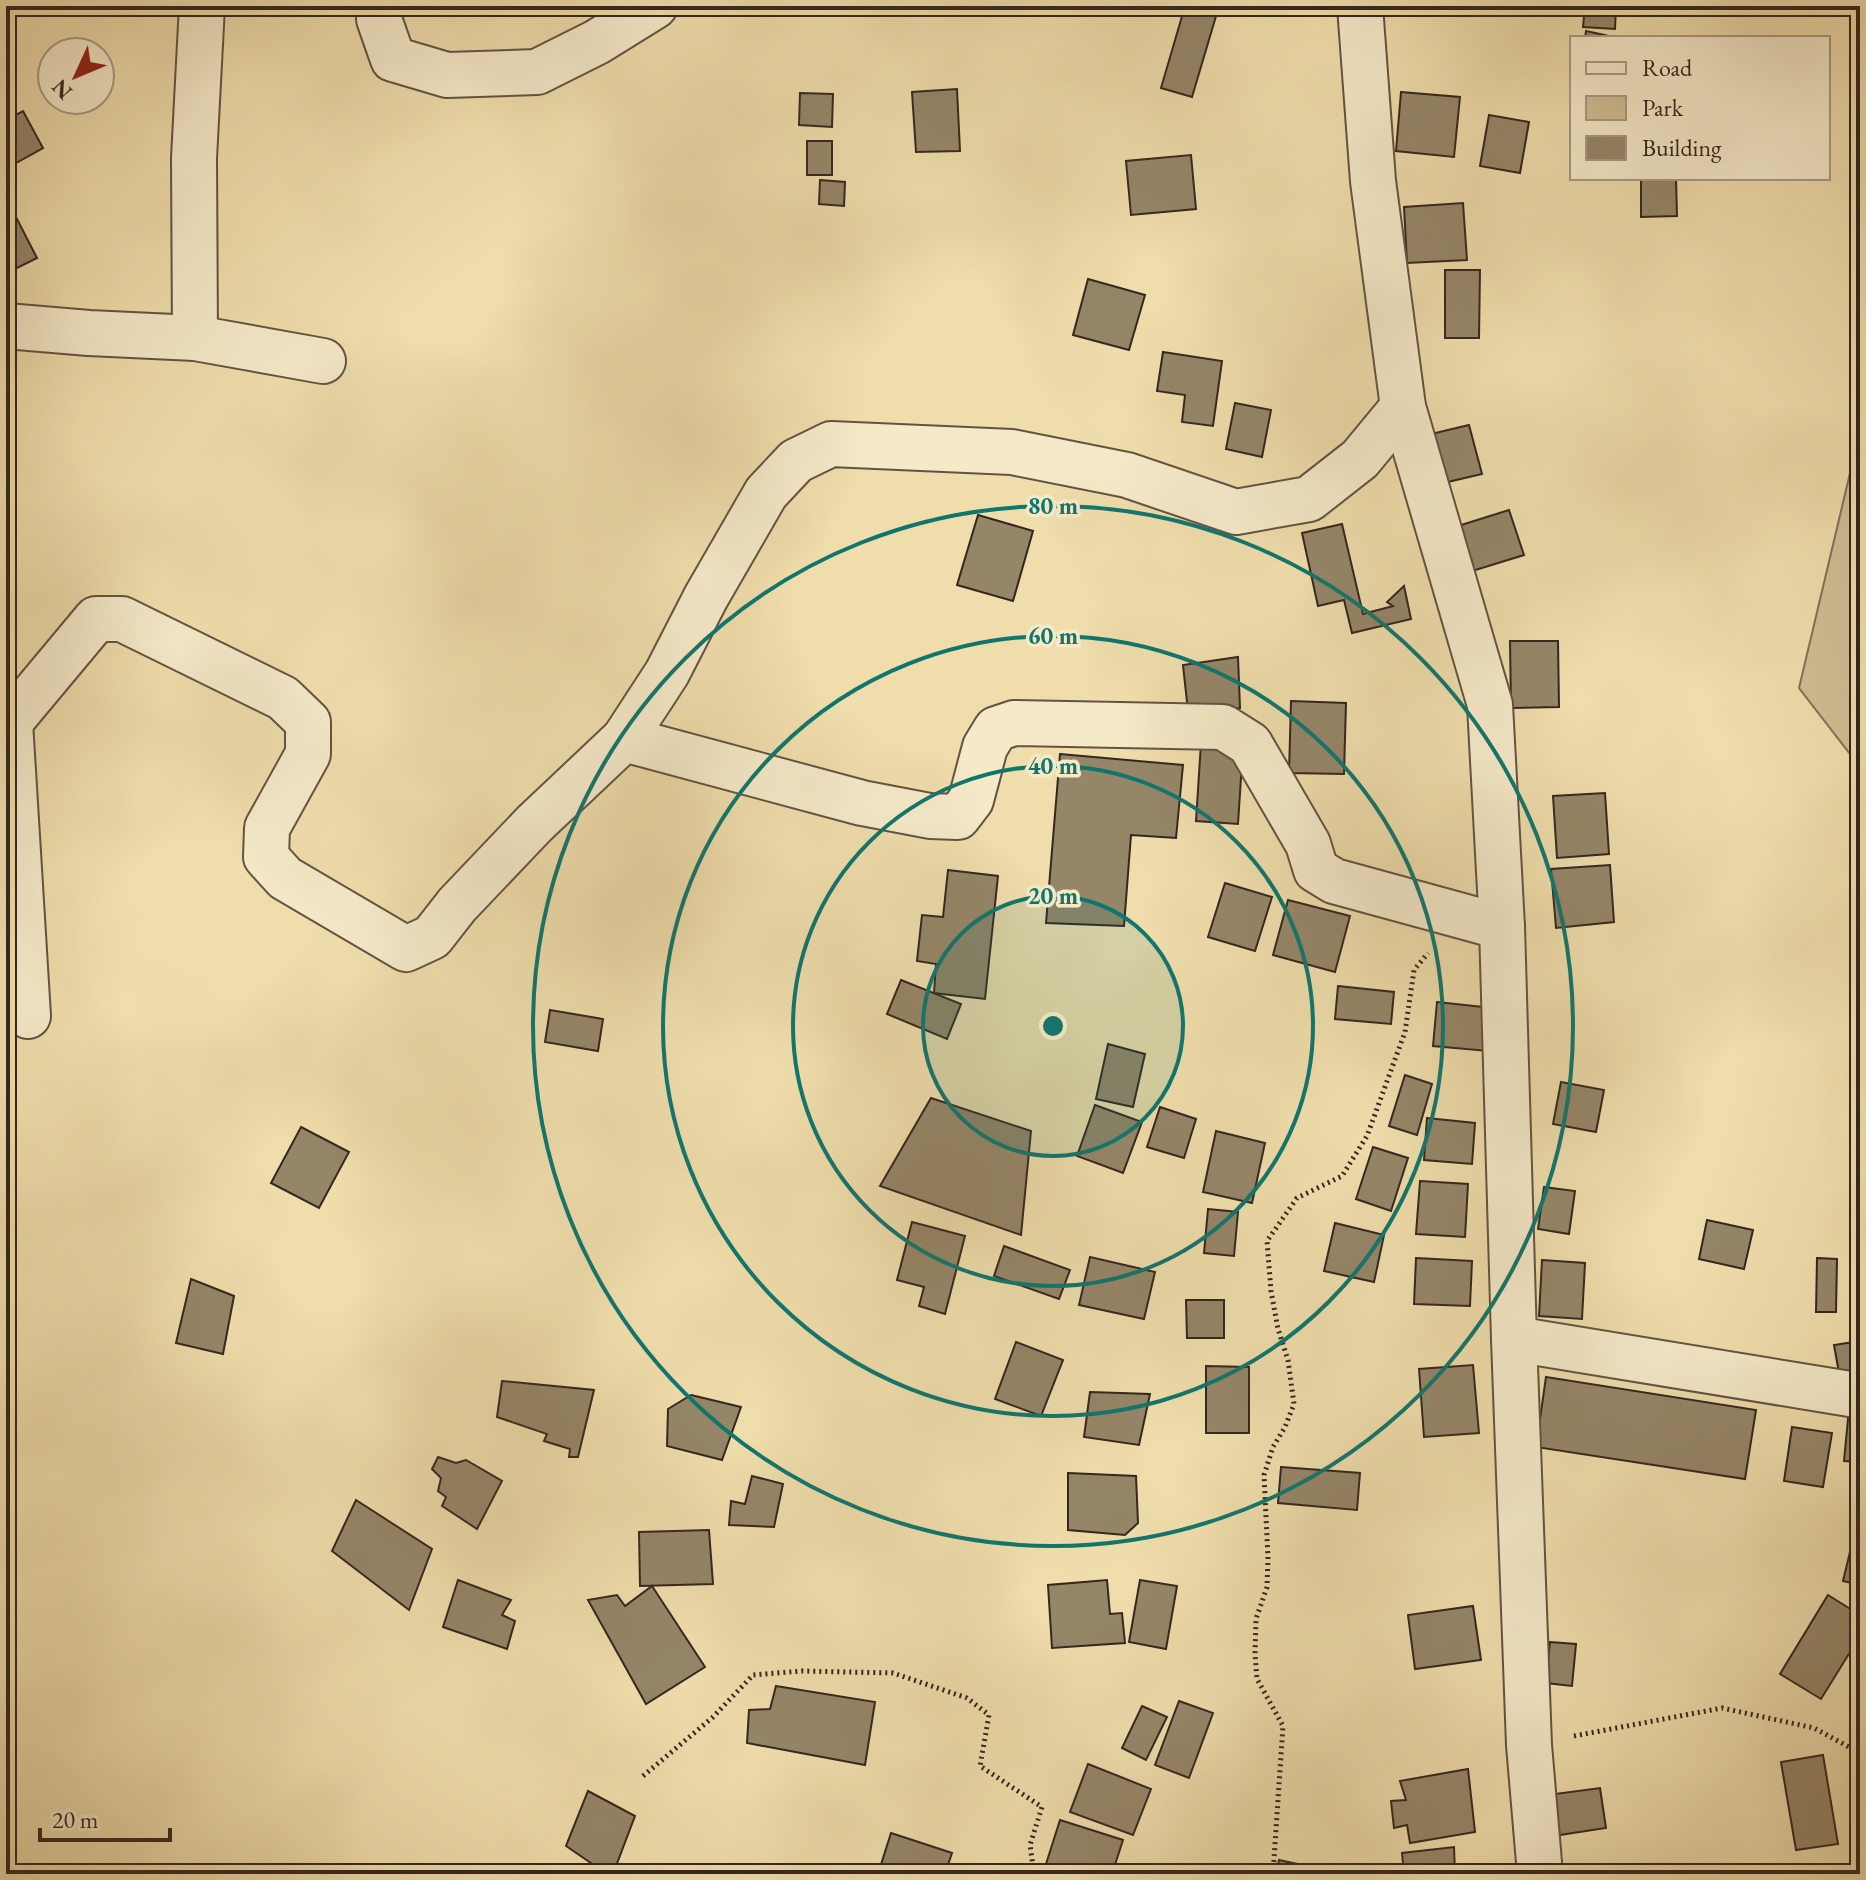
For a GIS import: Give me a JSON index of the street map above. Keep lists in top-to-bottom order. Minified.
{"legend":["Road","Park","Building"],"scale_bar":"20 m","north":"bottom left","rings":["80 m","60 m","40 m","20 m"]}
